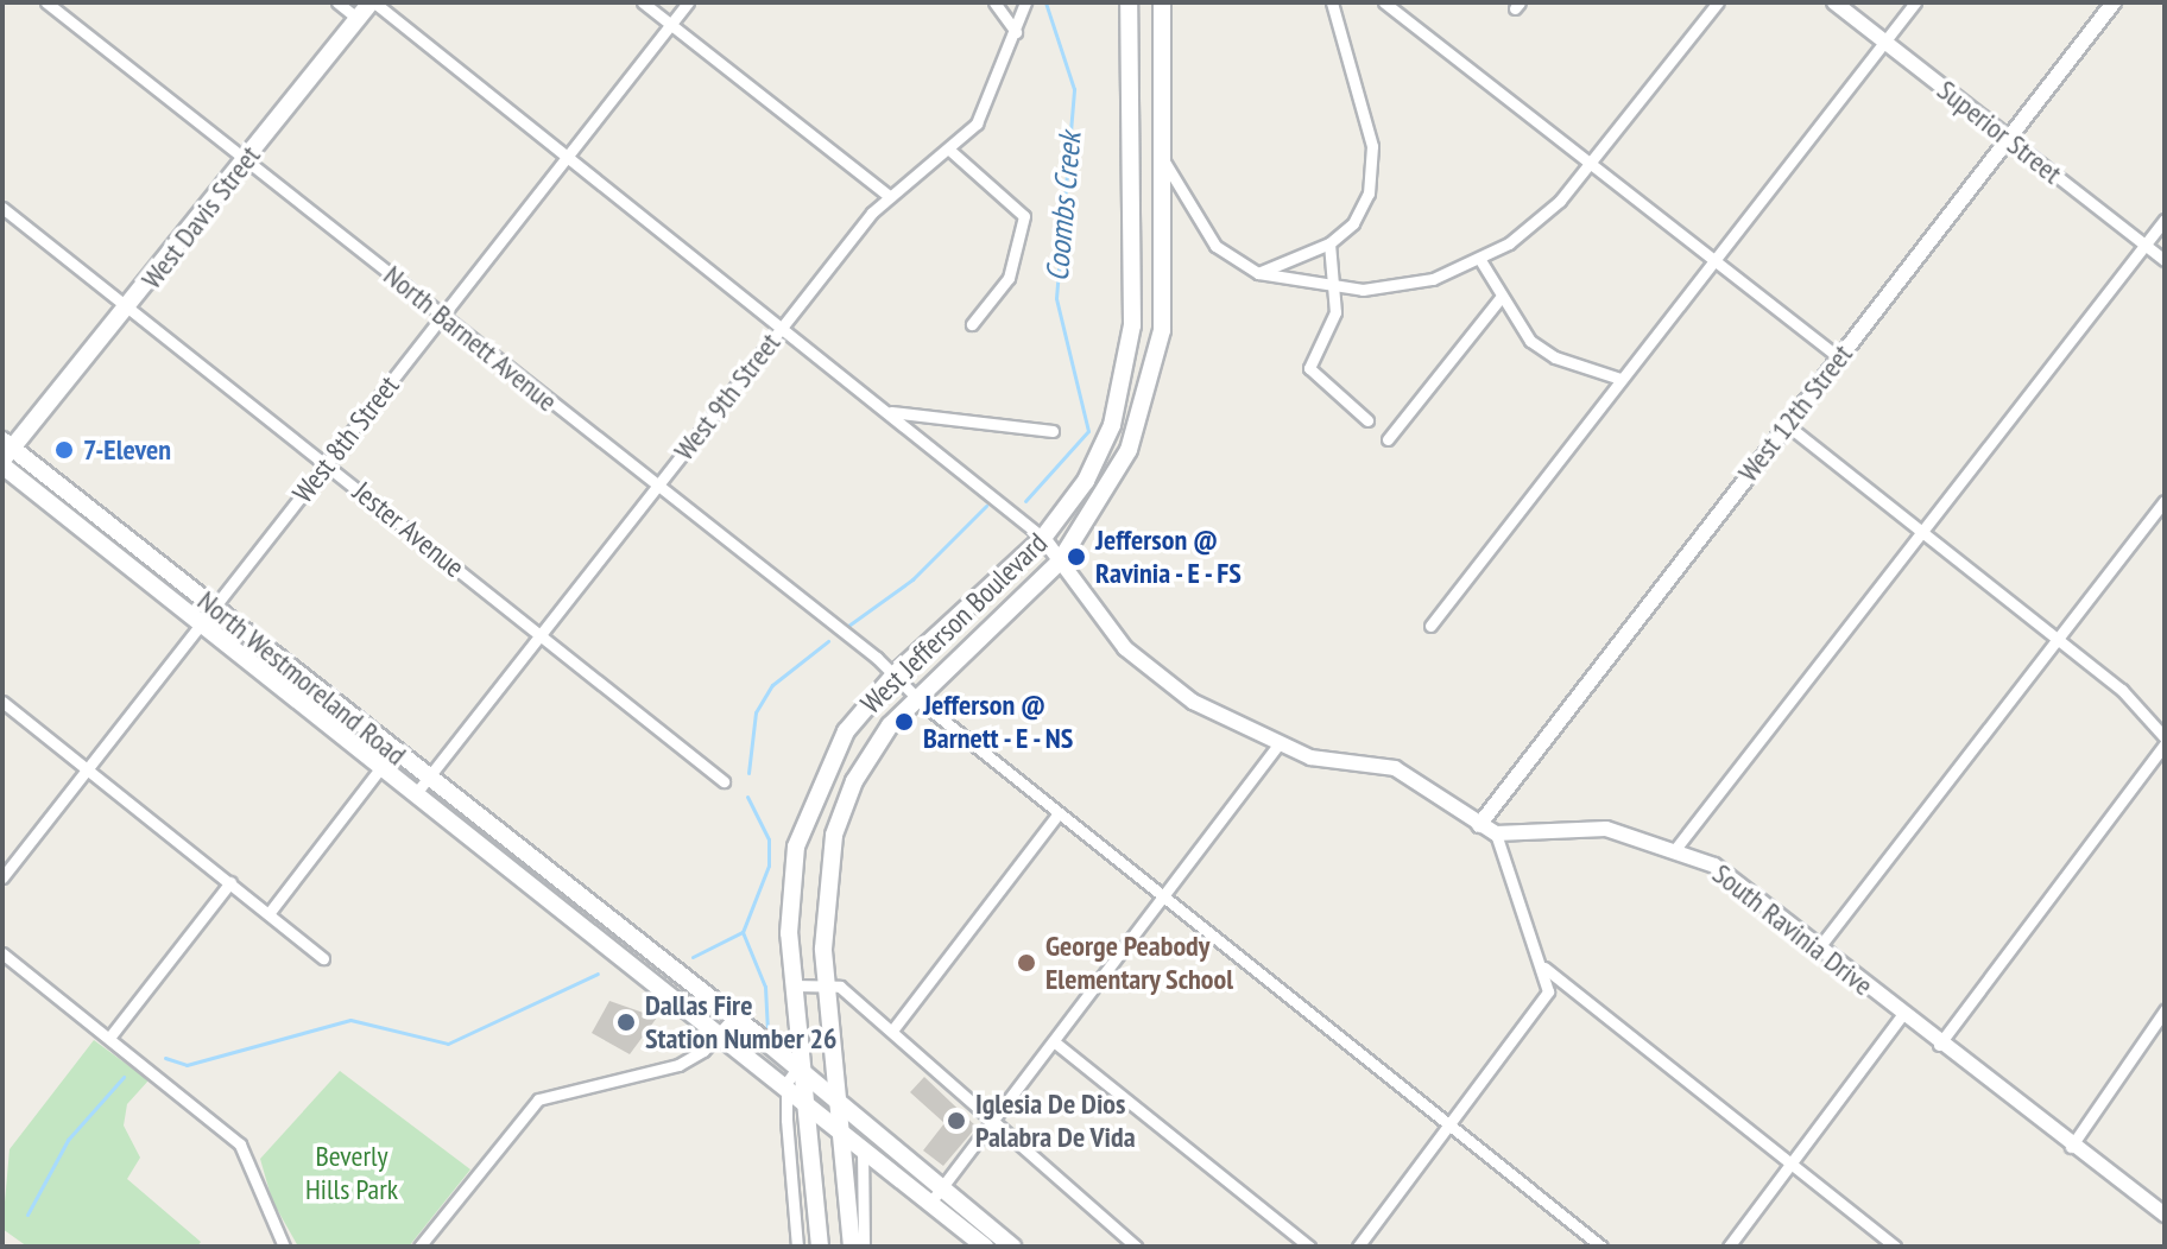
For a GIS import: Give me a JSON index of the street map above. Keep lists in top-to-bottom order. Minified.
{"streets":{"main road":["West Davis Street","West Jefferson Boulevard","North Westmoreland Road"],"street":["Superior Street","North Barnett Avenue","West 9th Street","West 12th Street","West 8th Street","Jester Avenue","South Ravinia Drive"]},"crossings":[["Superior Street","West 12th Street"],["West Davis Street","North Barnett Avenue"],["West Davis Street","Jester Avenue"],["West Davis Street","North Westmoreland Road"],["North Barnett Avenue","West 9th Street"],["North Barnett Avenue","West 8th Street"],["North Barnett Avenue","West Jefferson Boulevard"],["West 9th Street","Jester Avenue"],["West 9th Street","North Westmoreland Road"],["West 8th Street","Jester Avenue"],["West 8th Street","North Westmoreland Road"]],"water":["Coombs Creek"],"parks":["Beverly Hills Park"],"places":["7-Eleven","Jefferson @ Ravinia - E - FS","Jefferson @ Barnett - E - NS","George Peabody Elementary School","Dallas Fire Station Number 26","Iglesia De Dios Palabra De Vida"]}
